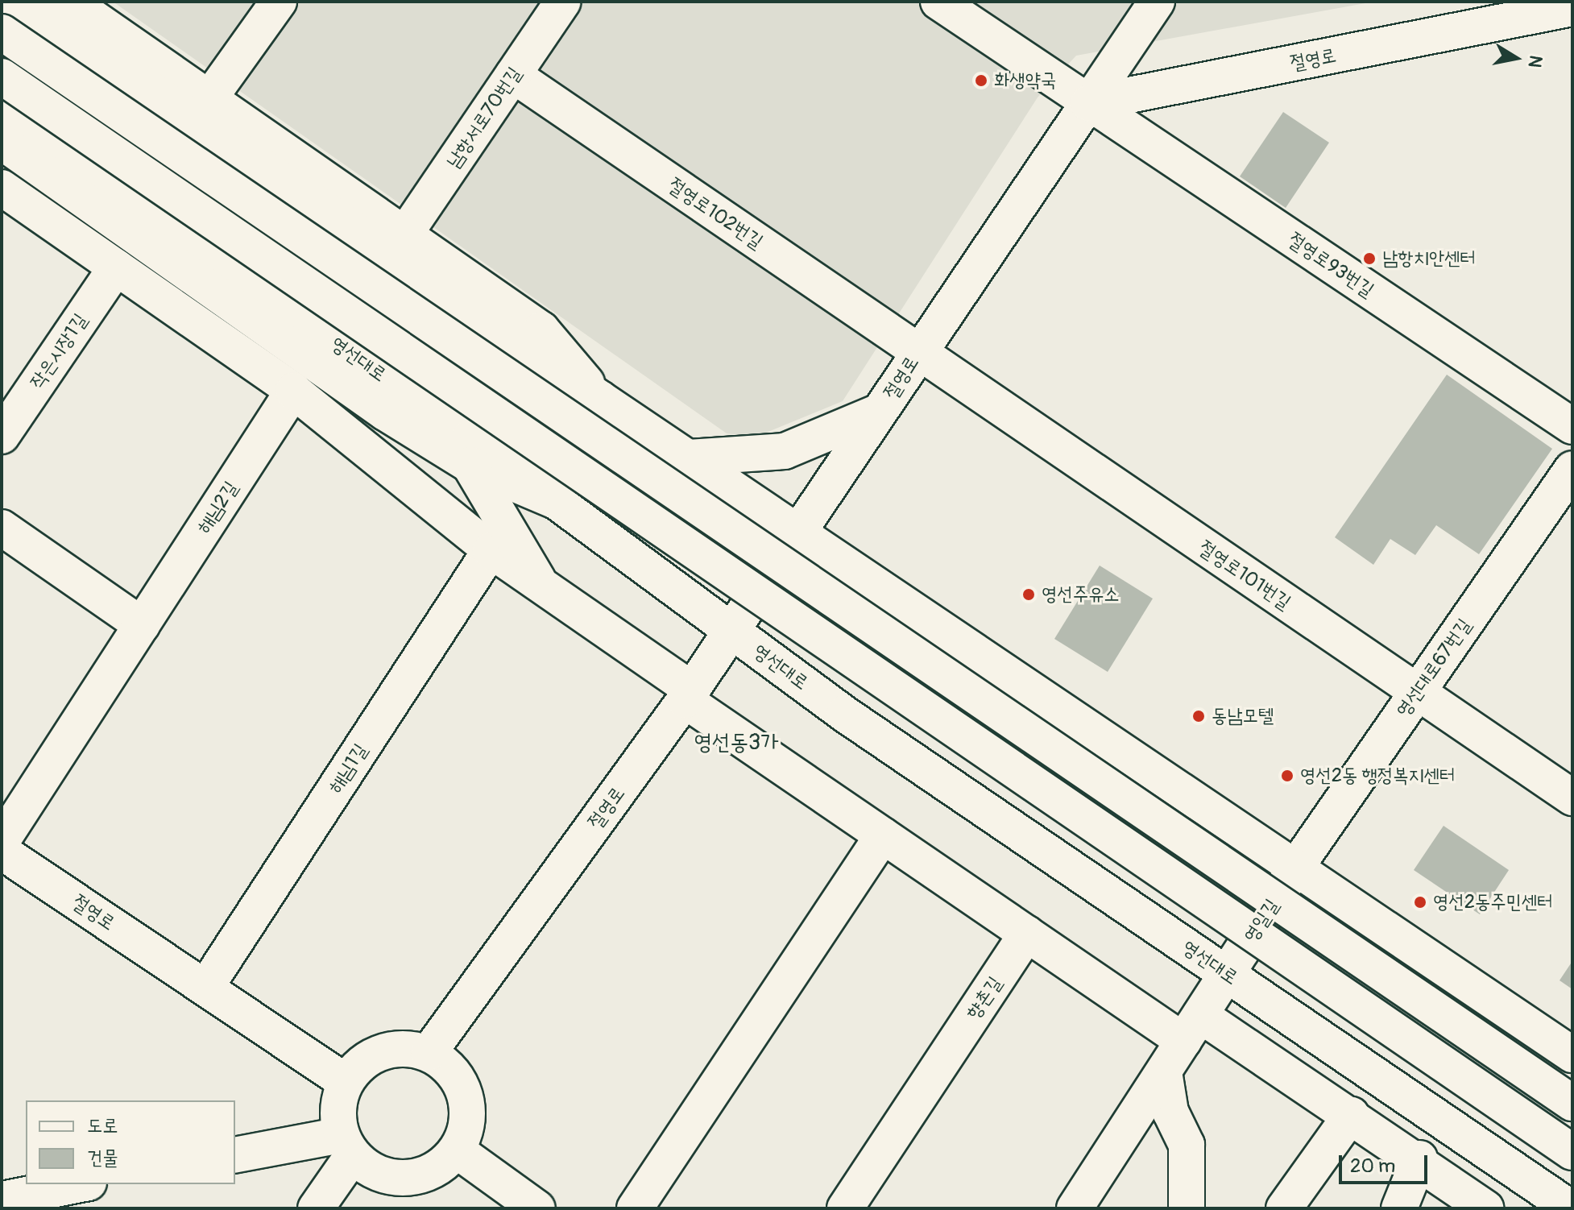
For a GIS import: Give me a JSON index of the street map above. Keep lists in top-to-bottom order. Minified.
{"streets":{"main road":["절영로","남항서로70번길","절영로102번길","절영로93번길","작은시장1길","영선대로","해님2길","절영로101번길","영선대로67번길","해님1길","영일길","향촌길"]},"crossings":[["절영로","절영로102번길"],["절영로","절영로93번길"],["절영로","영선대로"],["절영로","절영로101번길"],["절영로","해님1길"],["남항서로70번길","절영로102번길"],["절영로102번길","절영로101번길"],["영선대로","영일길"],["절영로101번길","영선대로67번길"],["영선대로67번길","영일길"]],"districts":["영선동3가"],"places":["화생약국","남항치안센터","영선주유소","동남모텔","영선2동 행정복지센터","영선2동주민센터"],"legend":["도로","건물"],"scale_bar":"20 m","north":"right"}
